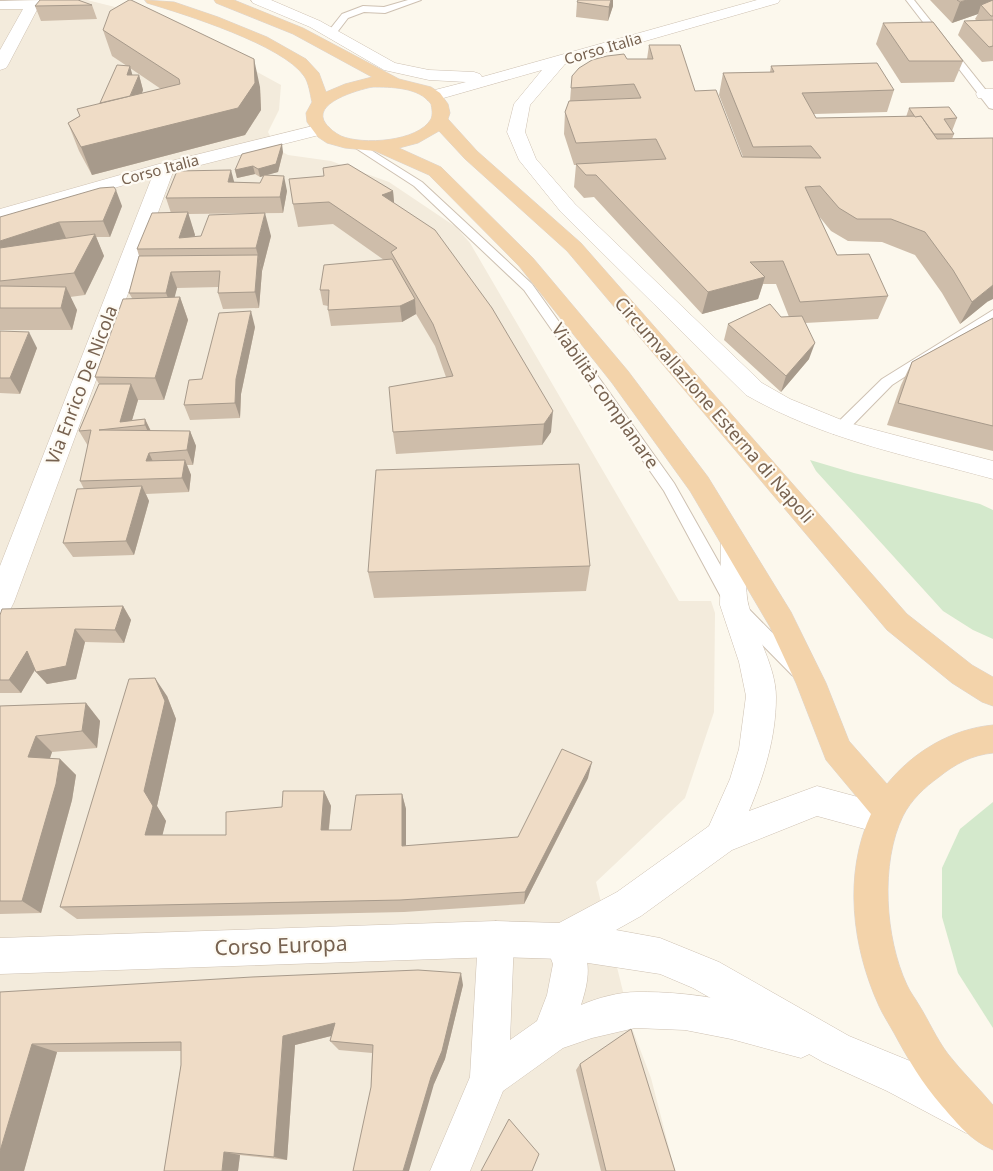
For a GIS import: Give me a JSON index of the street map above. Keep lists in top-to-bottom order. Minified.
{"streets":{"highway":["Circumvallazione Esterna di Napoli"],"street":["Corso Italia","Via Enrico De Nicola","Corso Europa"],"lane":["Viabilità complanare"]},"crossings":[["Corso Italia","Via Enrico De Nicola"]]}
